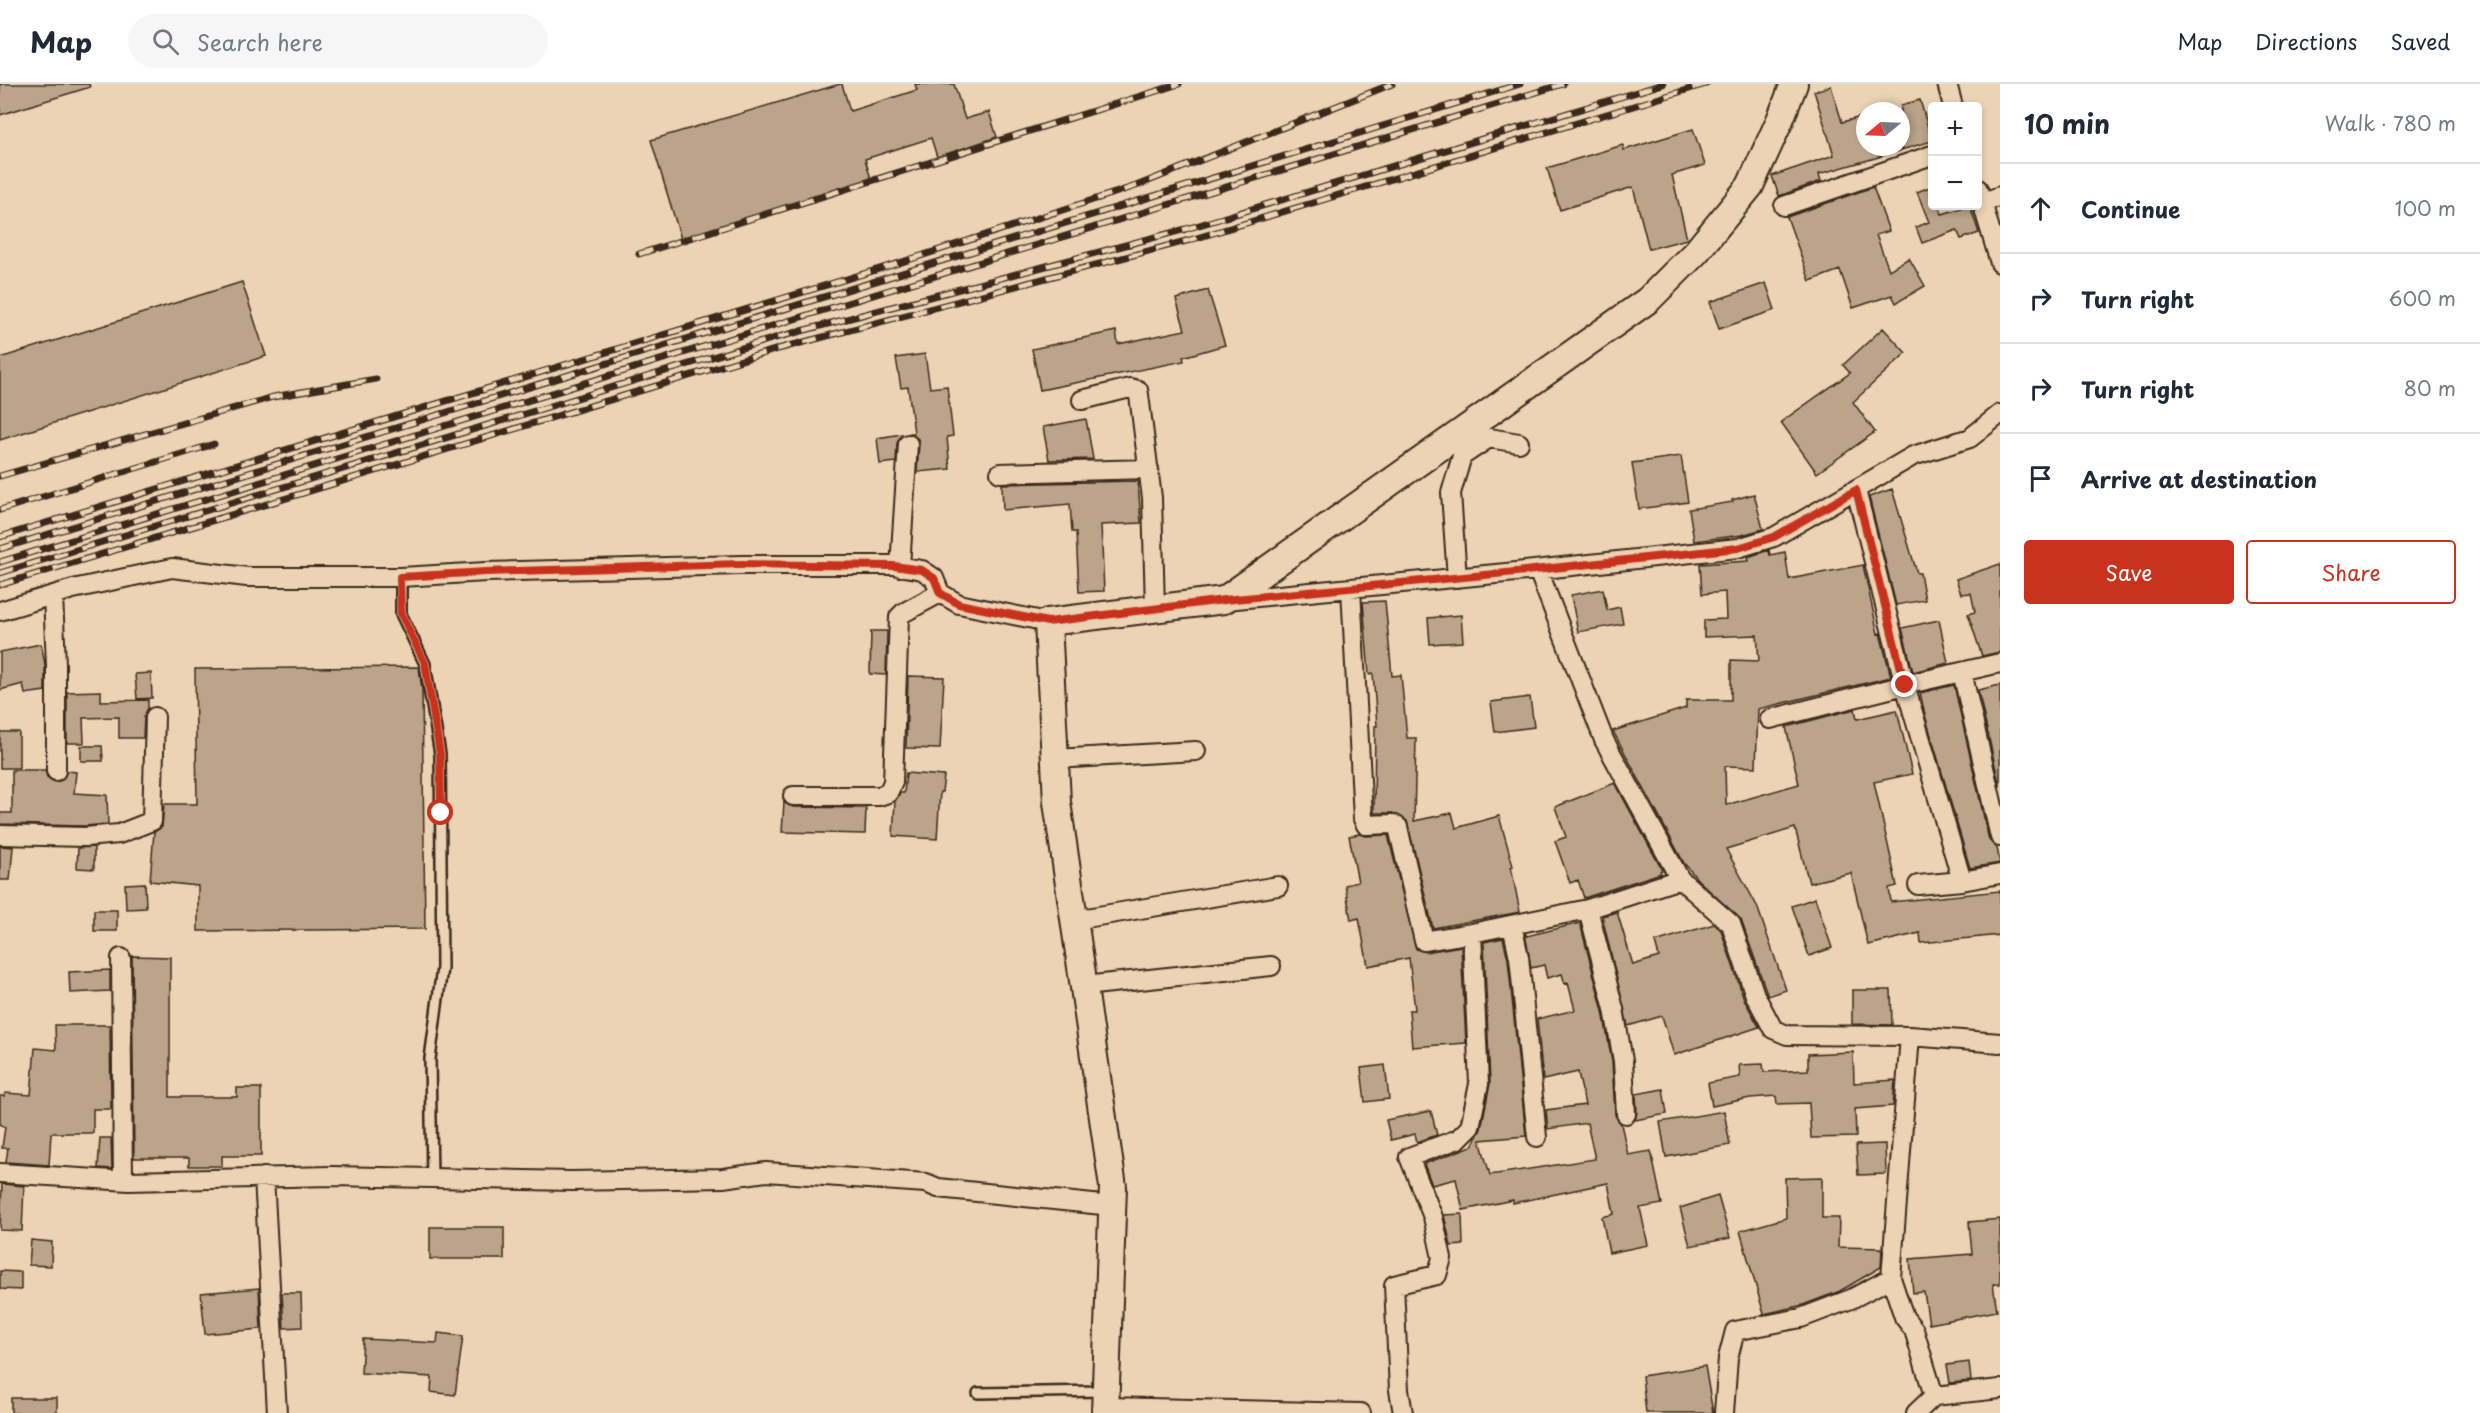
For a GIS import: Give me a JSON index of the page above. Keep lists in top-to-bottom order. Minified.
{"north":"left","page":{"header":"Map","search":"Search here","nav":["Map","Directions","Saved"],"heading":["10 min","Walk · 780 m"],"map_buttons":["+","−"],"list":[["Continue","100 m"],["Turn right","600 m"],["Turn right","80 m"],"Arrive at destination"],"buttons":["Save","Share"]}}
